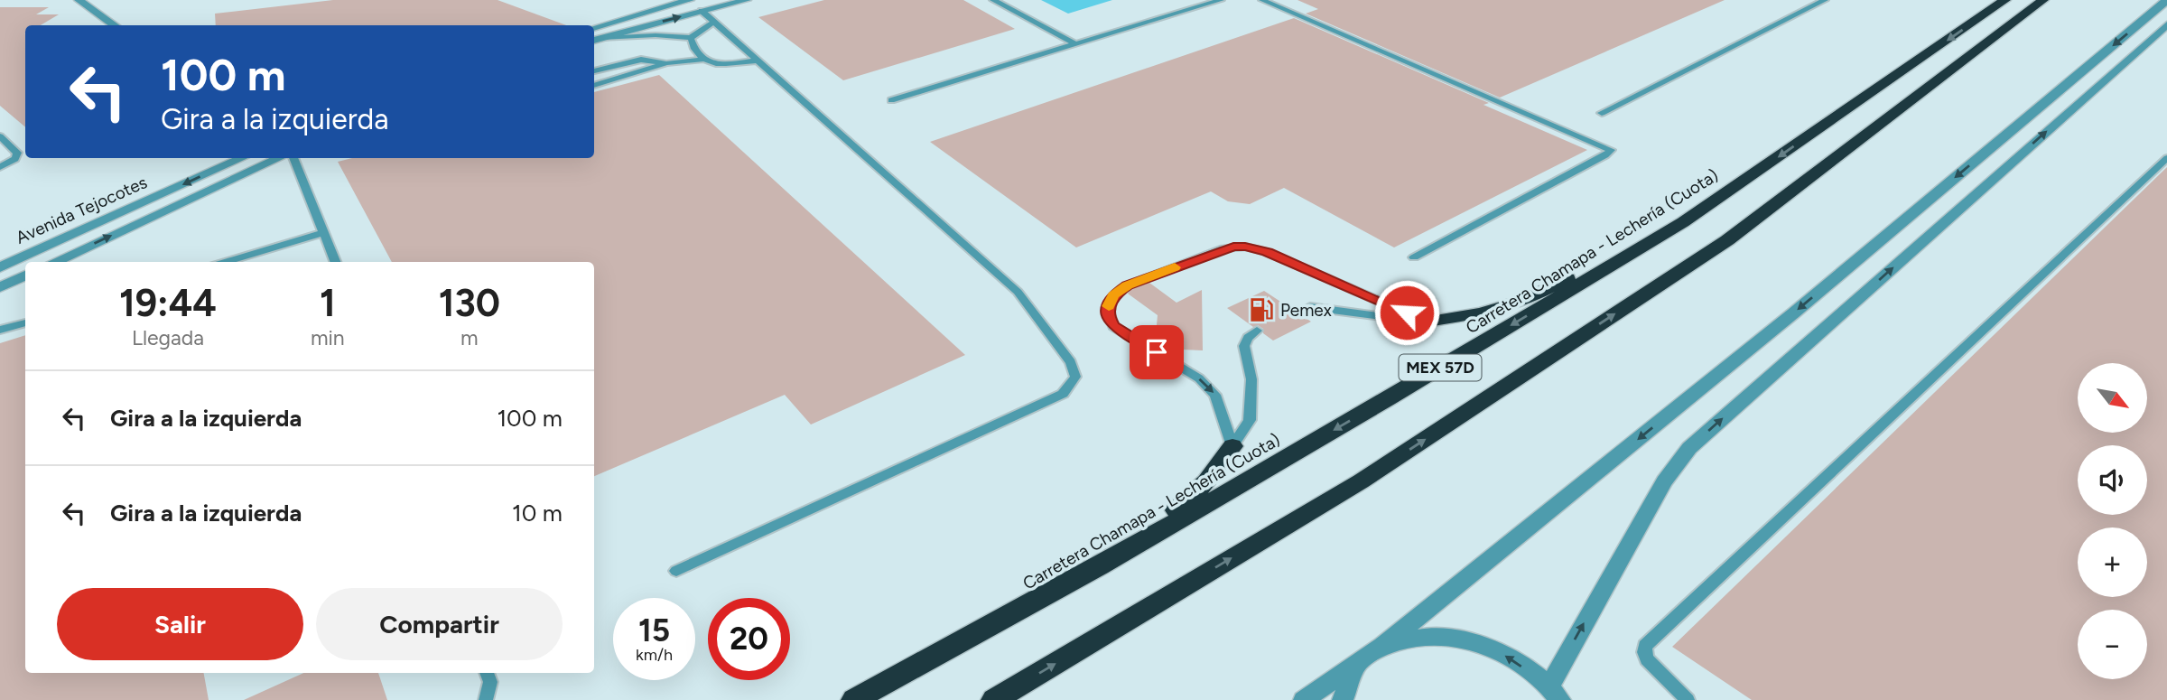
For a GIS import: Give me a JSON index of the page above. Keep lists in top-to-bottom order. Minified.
{"streets":{"highway":["Carretera Chamapa - Lechería (Cuota)","MEX 57D"],"street":["Avenida Tejocotes"]},"places":{"fuel station":["Pemex"]},"north":"bottom right","page":{"turn":["100 m","Gira a la izquierda"],"eta":["19:44","Llegada","1","min","130","m"],"map_buttons":["+","−"],"list":[{"name":"Gira a la izquierda","value":"100 m"},{"name":"Gira a la izquierda","value":"10 m"}],"buttons":["Salir","Compartir"],"speed":"15 km/h","limit":"20"}}
